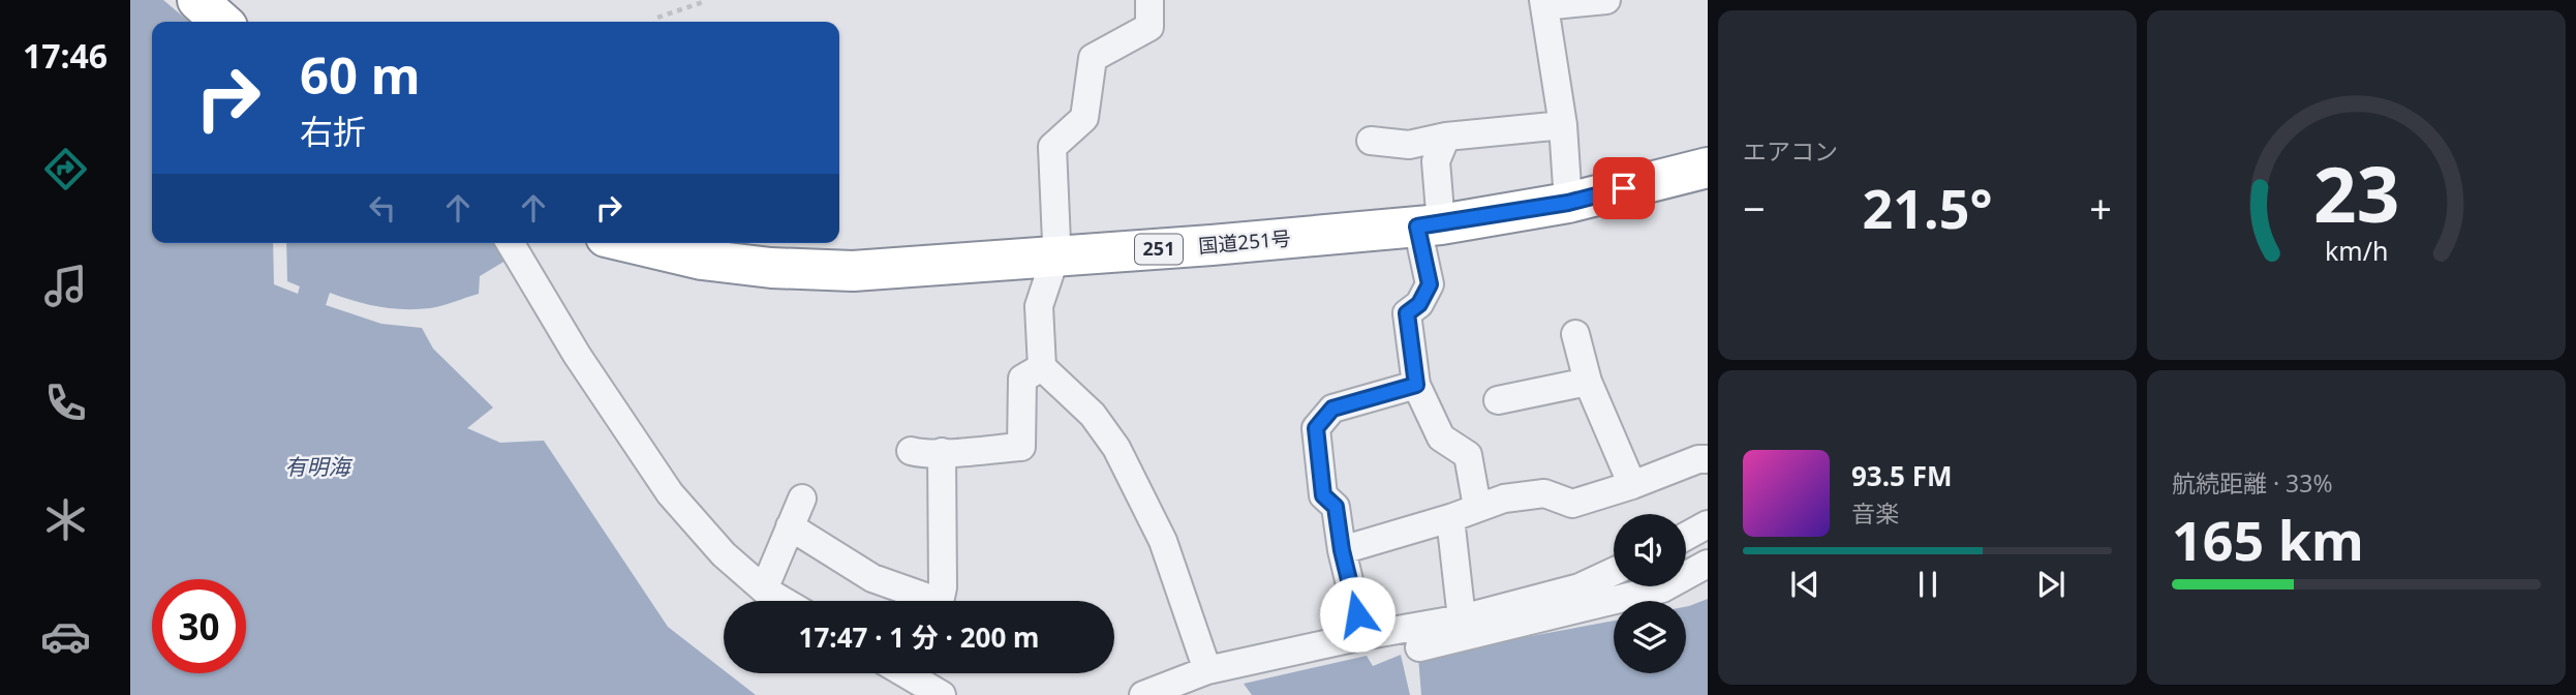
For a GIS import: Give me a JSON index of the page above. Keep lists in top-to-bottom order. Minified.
{"streets":{"highway":["国道251号","251"]},"water":["有明海"],"page":{"tabs":"17:46","tile":["エアコン",["航続距離 · 33%","165 km"]],"turn":["60 m","右折"],"heat":["−","21.5°","+"],"song":["93.5 FM","音楽"],"limit":"30","trip":"17:47 · 1 分 · 200 m","gauge":["23","km/h"]}}
